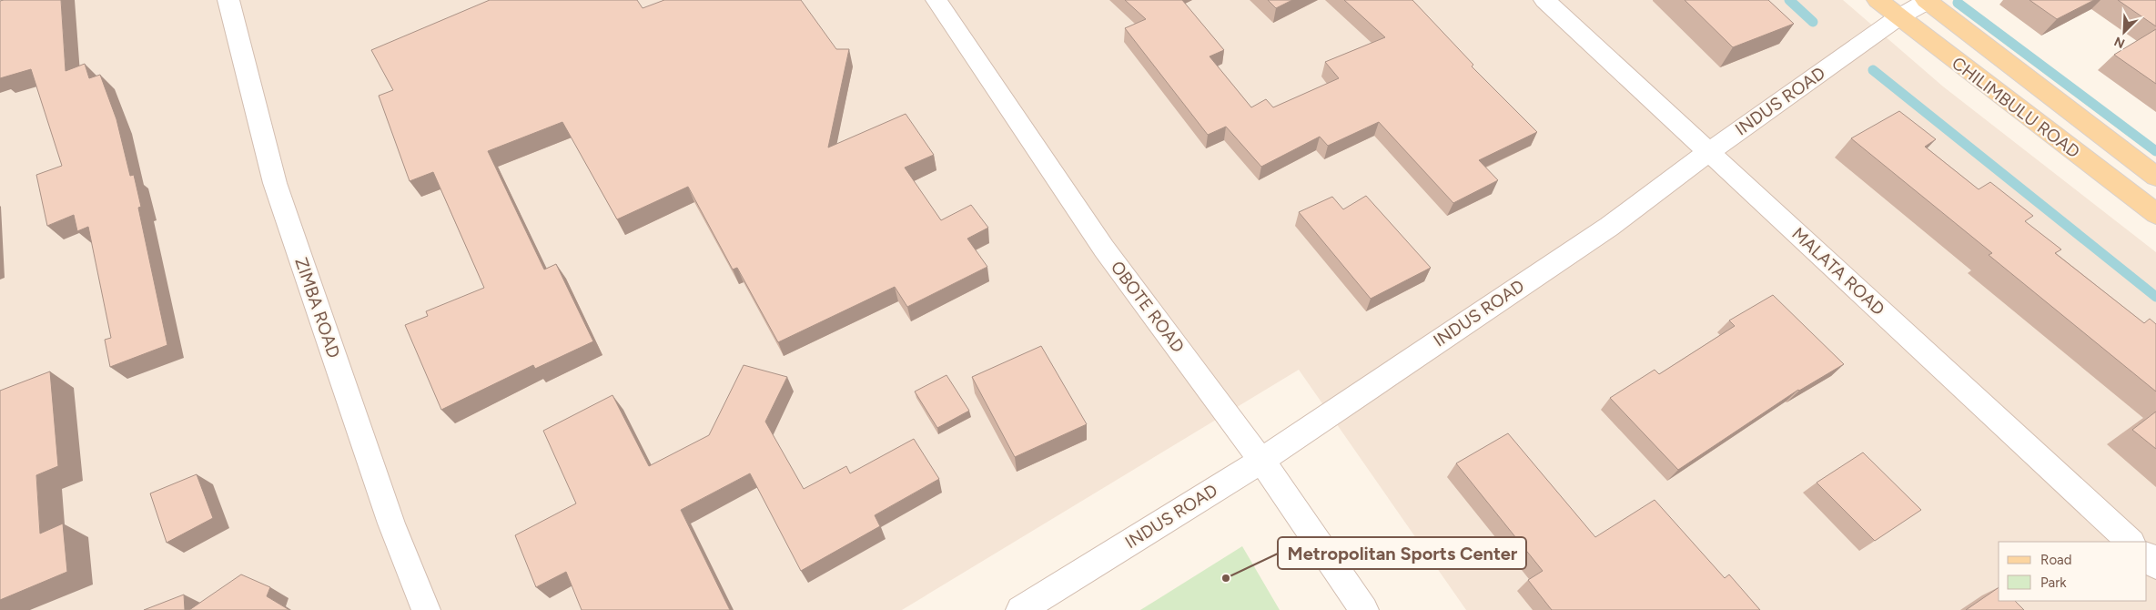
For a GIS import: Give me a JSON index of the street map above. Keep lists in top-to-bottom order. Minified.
{"streets":{"main road":["CHILIMBULU ROAD"],"street":["INDUS ROAD","MALATA ROAD","OBOTE ROAD","ZIMBA ROAD"]},"crossings":[["INDUS ROAD","CHILIMBULU ROAD"],["INDUS ROAD","MALATA ROAD"],["INDUS ROAD","OBOTE ROAD"]],"places":["Metropolitan Sports Center"],"legend":["Road","Park"],"north":"bottom left"}
